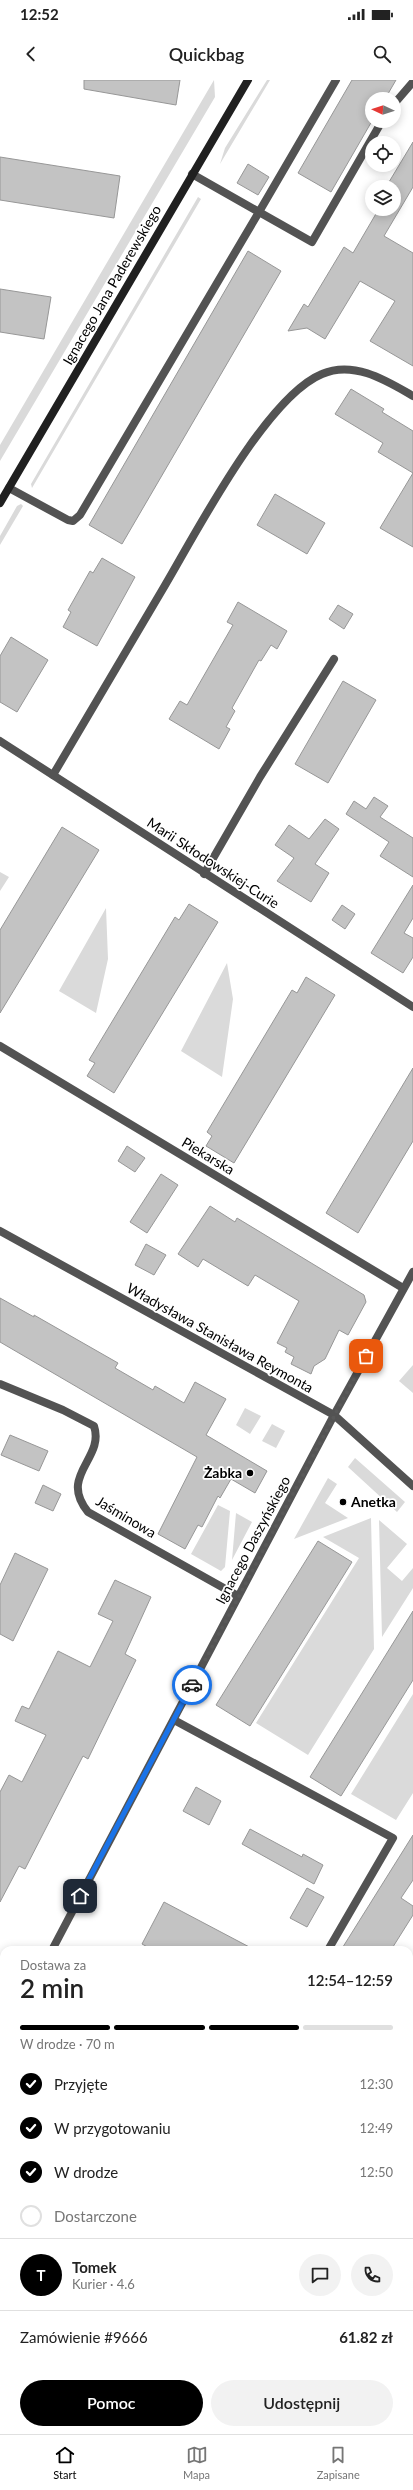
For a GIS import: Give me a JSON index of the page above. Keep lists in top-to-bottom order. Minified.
{"streets":{"main road":["Ignacego Jana Paderewskiego"],"street":["Marii Skłodowskiej-Curie","Piekarska","Władysława Stanisława Reymonta","Jaśminowa","Ignacego Daszyńskiego"]},"crossings":[["Piekarska","Ignacego Daszyńskiego"],["Władysława Stanisława Reymonta","Ignacego Daszyńskiego"],["Jaśminowa","Ignacego Daszyńskiego"]],"places":["Żabka","Anetka"],"north":"left","page":{"status":"12:52","header":"Quickbag","heading":["2 min","Dostawa za","12:54–12:59"],"panel":["Tomek","Kurier · 4.6","Zamówienie #9666","61.82 zł"],"bar":"W drodze · 70 m","list":[["Przyjęte","12:30"],["W przygotowaniu","12:49"],["W drodze","12:50"],"Dostarczone"],"round":"T","buttons":["Pomoc","Udostępnij"],"tabs":["Start","Mapa","Zapisane"]}}
